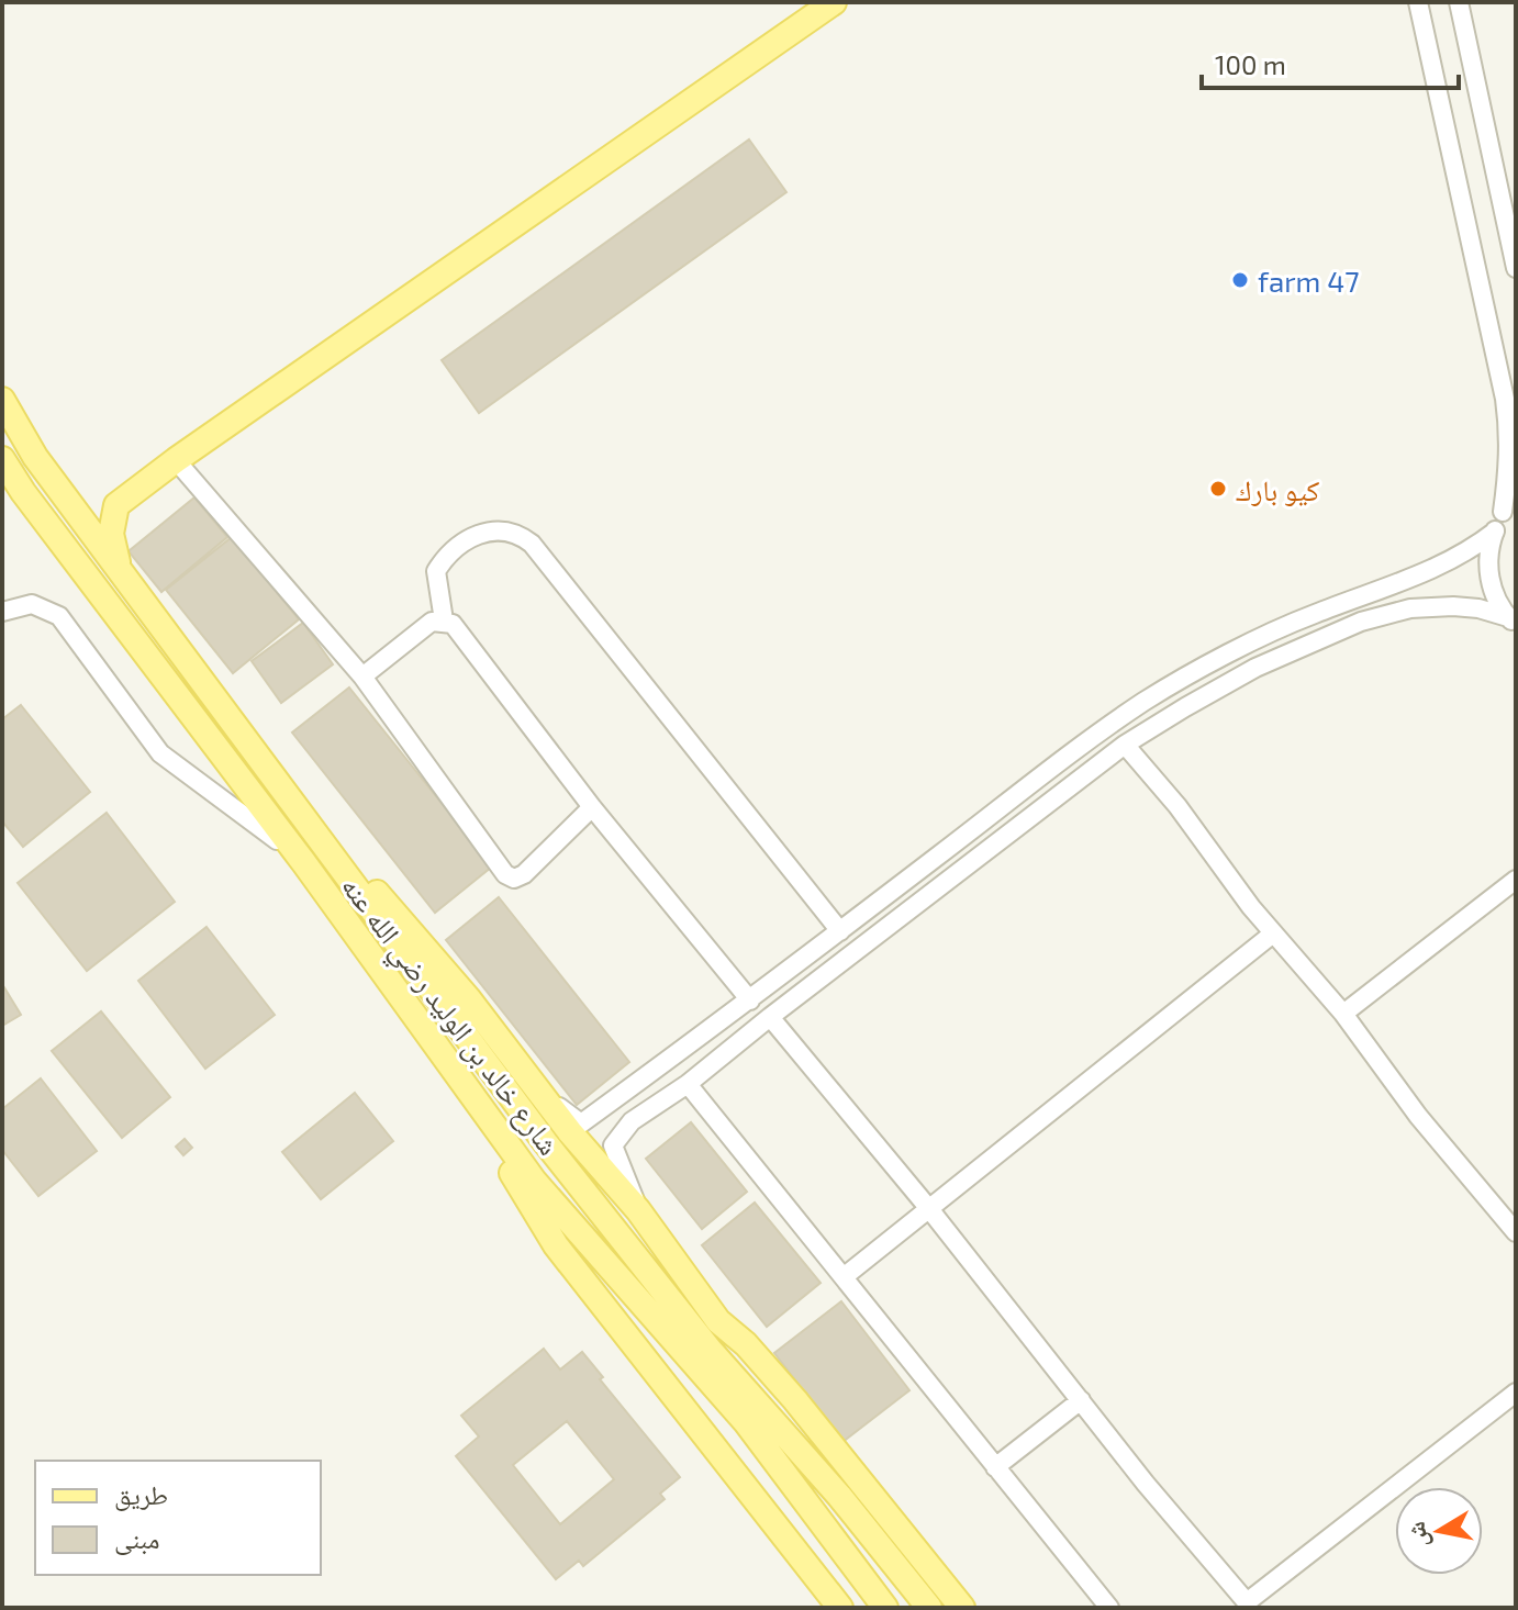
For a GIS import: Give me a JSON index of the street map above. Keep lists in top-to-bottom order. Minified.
{"streets":{"main road":["شارع خالد بن الوليد رضي الله عنه"]},"places":["farm 47","كيو بارك"],"legend":["طريق","مبنى"],"scale_bar":"100 m","north":"left"}
